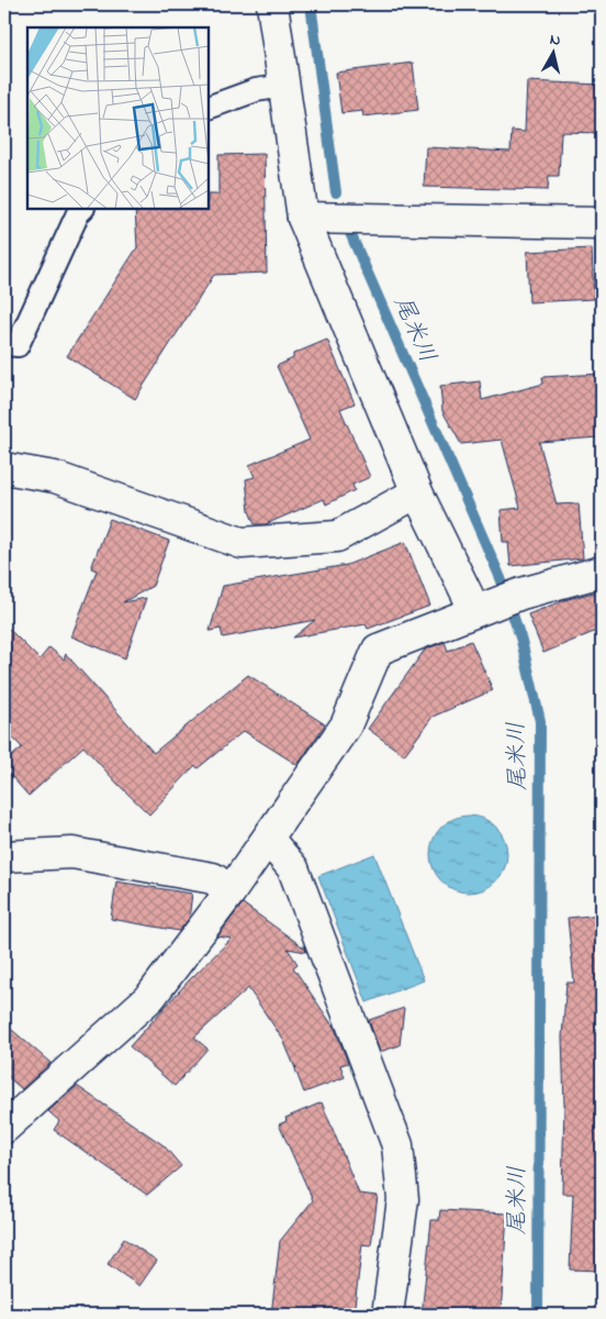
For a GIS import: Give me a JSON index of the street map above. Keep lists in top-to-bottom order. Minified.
{"water":["尾米川"],"north":"top"}
